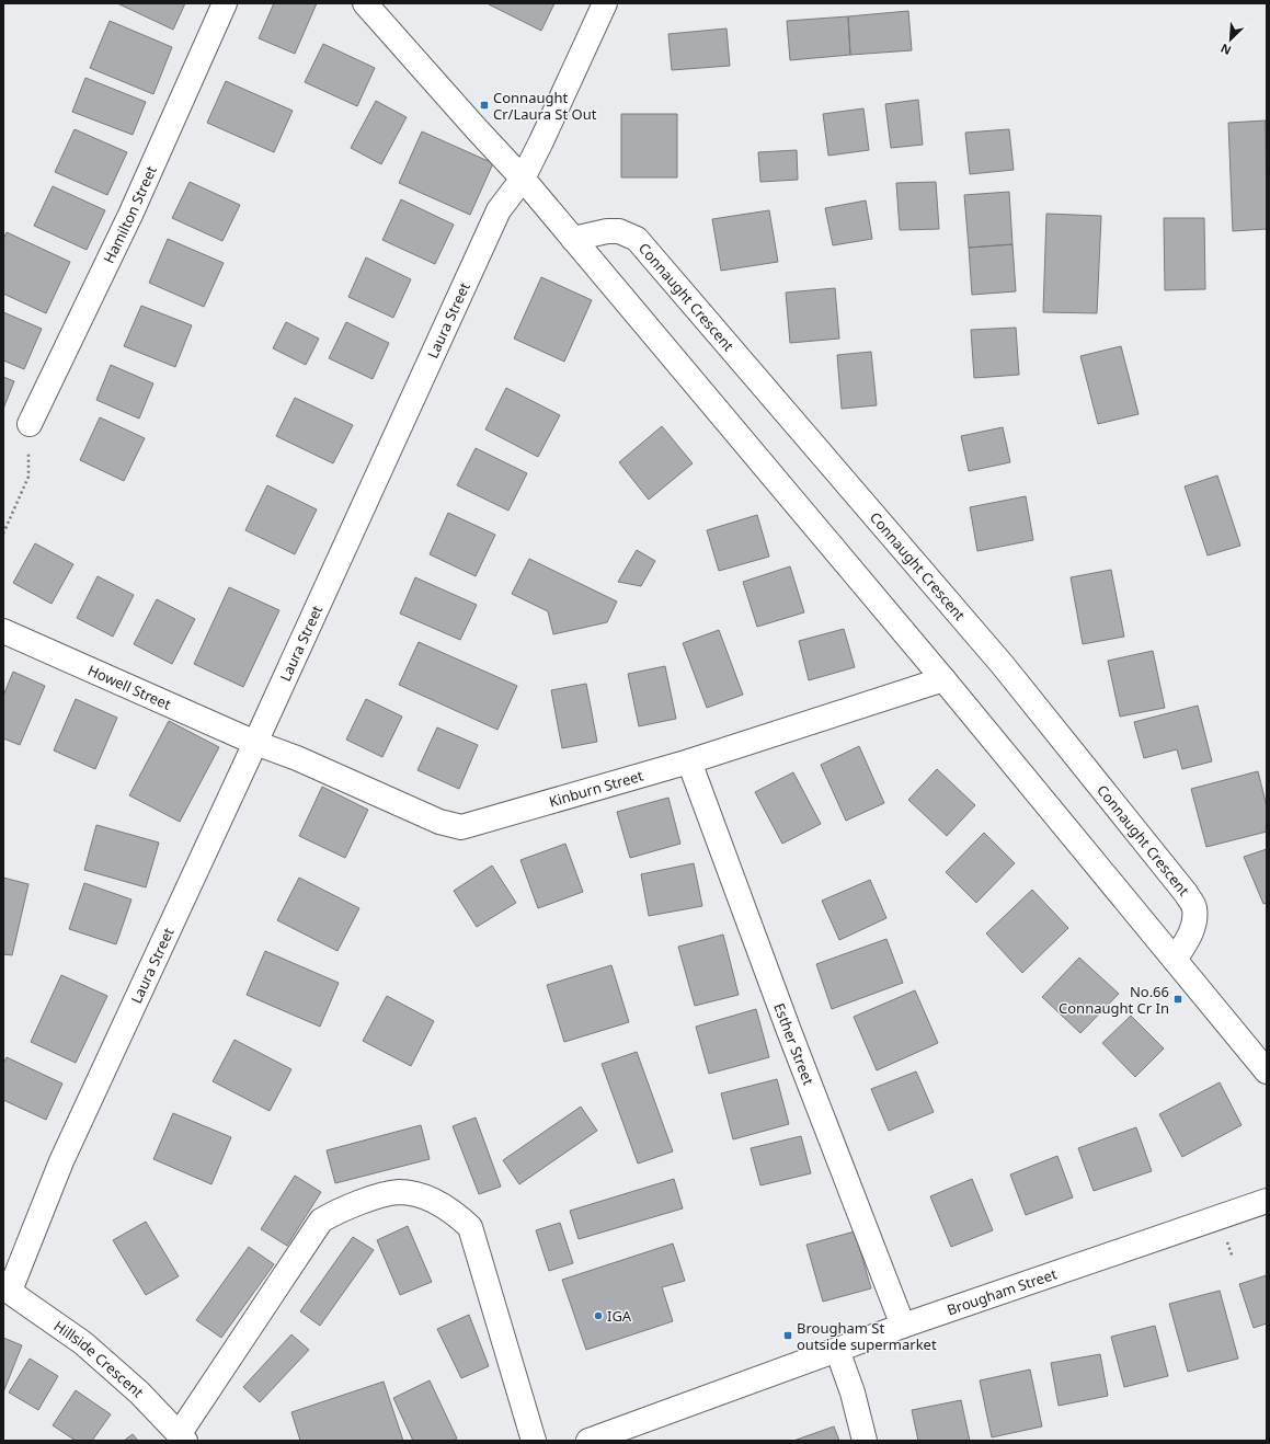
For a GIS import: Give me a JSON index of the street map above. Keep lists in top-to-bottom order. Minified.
{"streets":{"street":["Hamilton Street","Connaught Crescent","Laura Street","Howell Street","Kinburn Street","Esther Street","Brougham Street","Hillside Crescent"]},"crossings":[["Laura Street","Howell Street"],["Laura Street","Kinburn Street"],["Laura Street","Hillside Crescent"],["Howell Street","Kinburn Street"],["Kinburn Street","Esther Street"],["Esther Street","Brougham Street"]],"places":{"transit":["Connaught Cr/Laura St Out","No.66 Connaught Cr In","Brougham St outside supermarket"],"other":["IGA"]},"north":"bottom left"}
